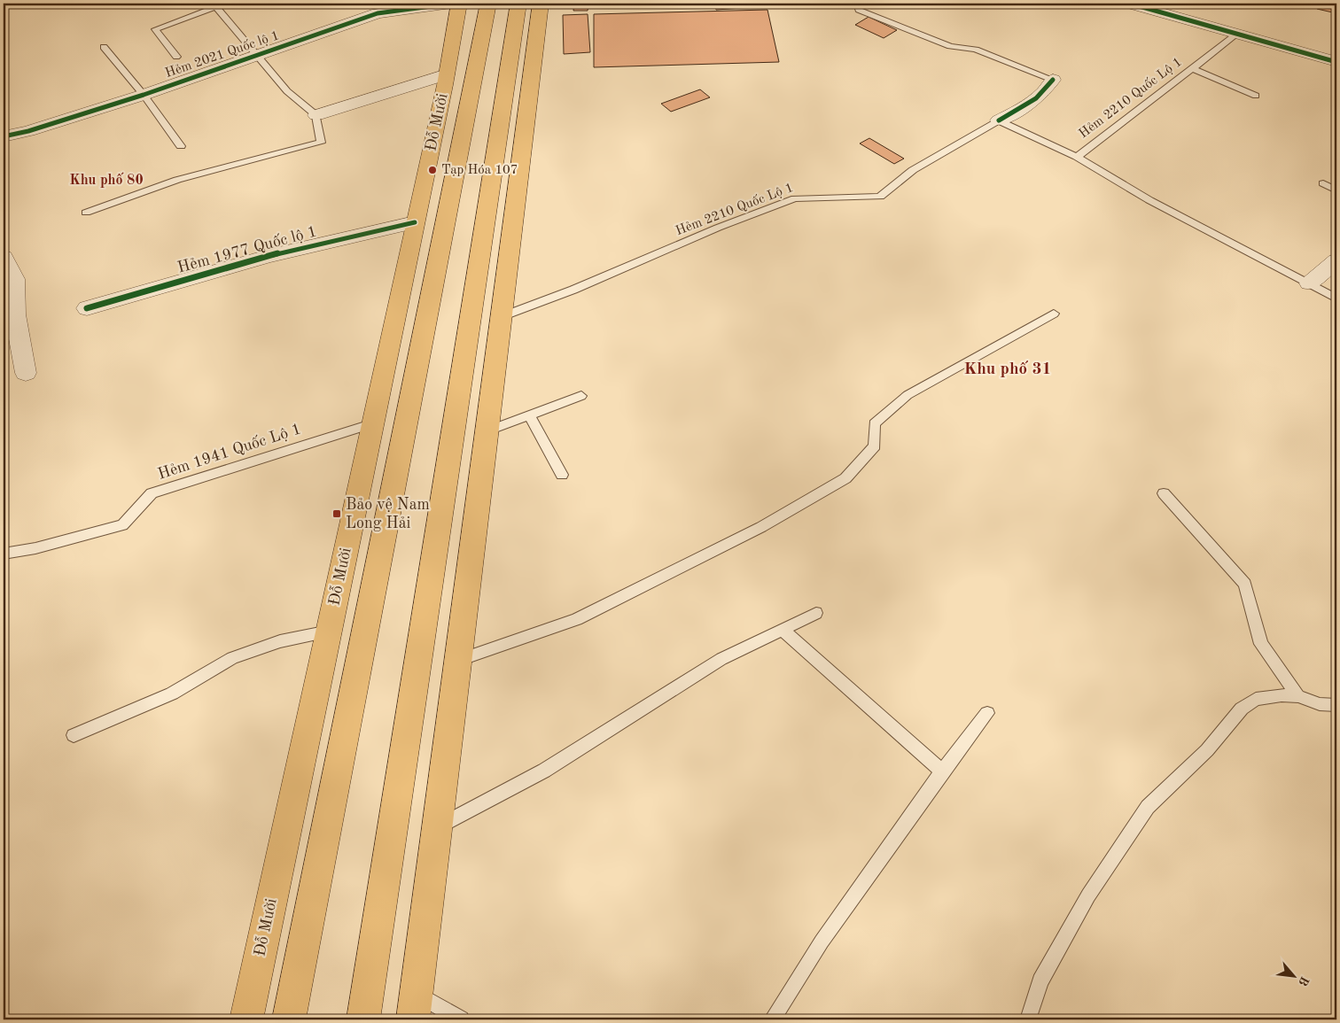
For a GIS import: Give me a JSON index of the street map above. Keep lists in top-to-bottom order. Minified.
{"streets":{"highway":["Đỗ Mười"],"street":["Hẻm 2021 Quốc lộ 1","Hẻm 1977 Quốc lộ 1"],"lane":["Hẻm 2210 Quốc Lộ 1","Hẻm 1941 Quốc Lộ 1"]},"crossings":[["Đỗ Mười","Hẻm 1977 Quốc lộ 1"],["Đỗ Mười","Hẻm 1941 Quốc Lộ 1"]],"districts":["Khu phố 80","Khu phố 31"],"places":{"other":["Tạp Hóa 107"],"transit":["Bảo vệ Nam Long Hải"]},"north":"bottom right"}
